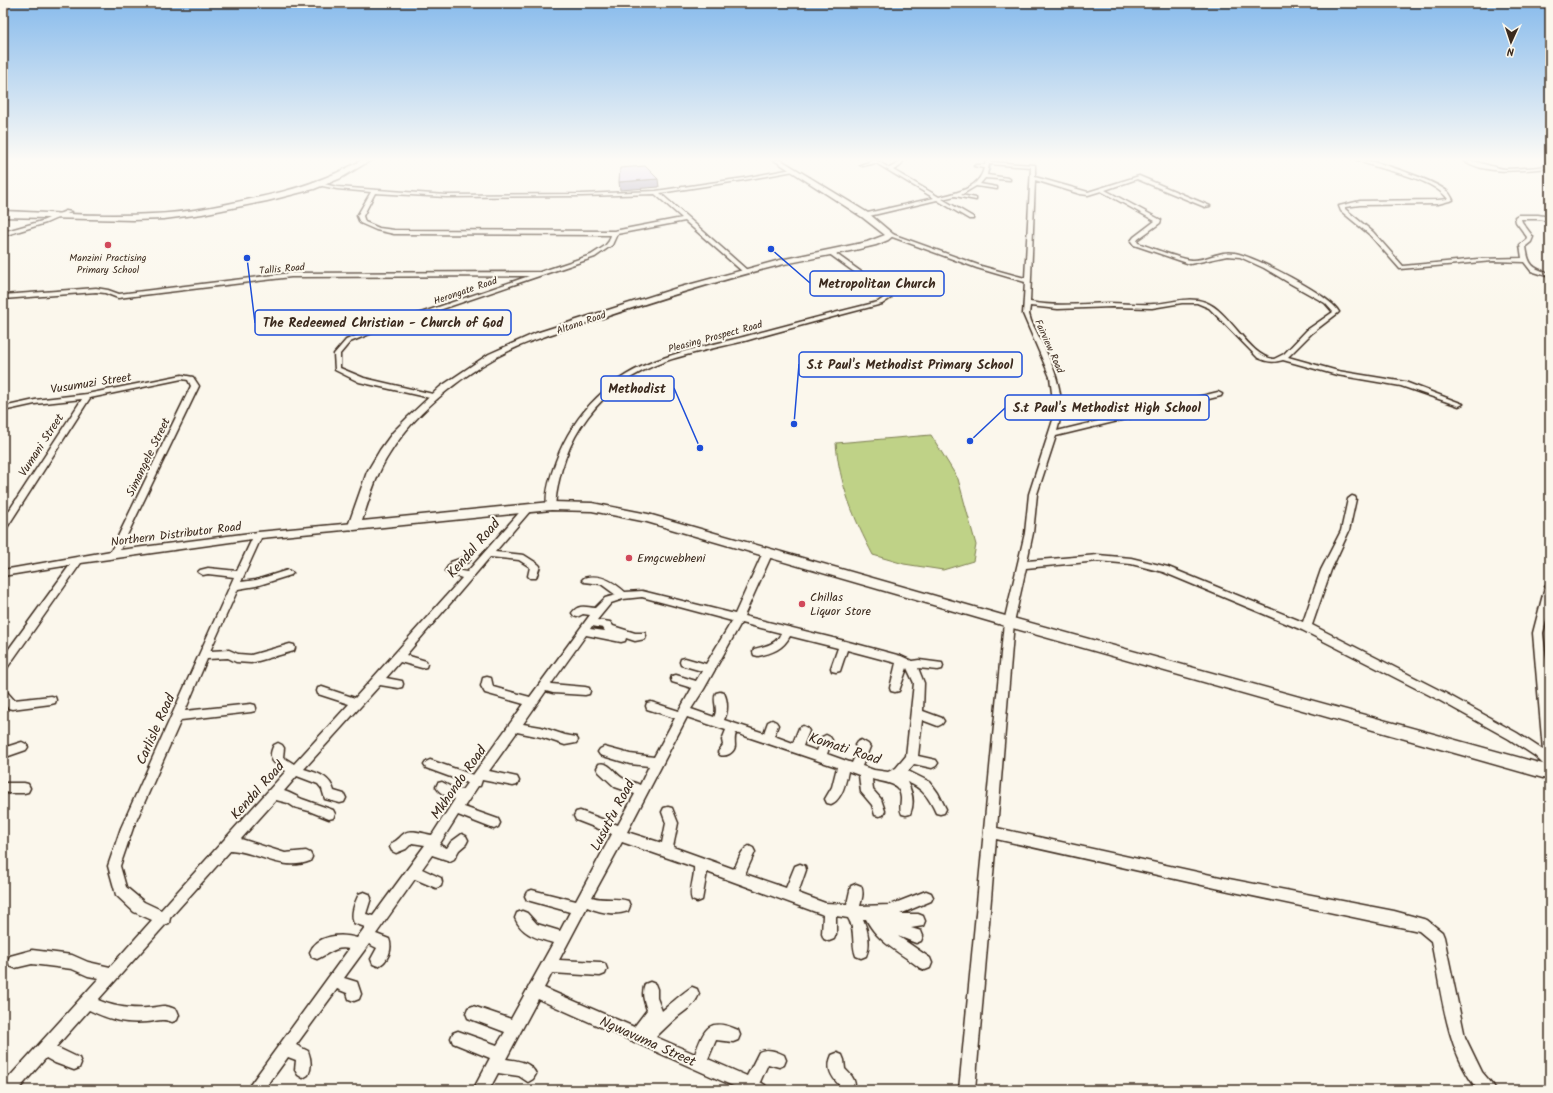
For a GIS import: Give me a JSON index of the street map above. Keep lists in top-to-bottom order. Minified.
{"streets":{"main road":["Altana Road"],"street":["Tallis Road","Herongate Road","Pleasing Prospect Road","Fairview Road","Vusumuzi Street","Vumani Street","Simangele Street","Northern Distributor Road","Kendal Road","Carlisle Road","Komati Road","Mkhondo Road","Lusutfu Road","Ngwavuma Street"]},"crossings":[["Tallis Road","Herongate Road"],["Herongate Road","Altana Road"],["Altana Road","Pleasing Prospect Road"],["Altana Road","Northern Distributor Road"],["Vusumuzi Street","Vumani Street"],["Vusumuzi Street","Simangele Street"],["Simangele Street","Northern Distributor Road"],["Northern Distributor Road","Carlisle Road"],["Kendal Road","Carlisle Road"],["Komati Road","Lusutfu Road"],["Mkhondo Road","Lusutfu Road"],["Lusutfu Road","Ngwavuma Street"]],"places":["Manzini Practising Primary School","Metropolitan Church","The Redeemed Christian - Church of God","S.t Paul's Methodist Primary School","S.t Paul's Methodist High School","Methodist","Emgcwebheni","Chillas Liquor Store"],"north":"bottom"}
